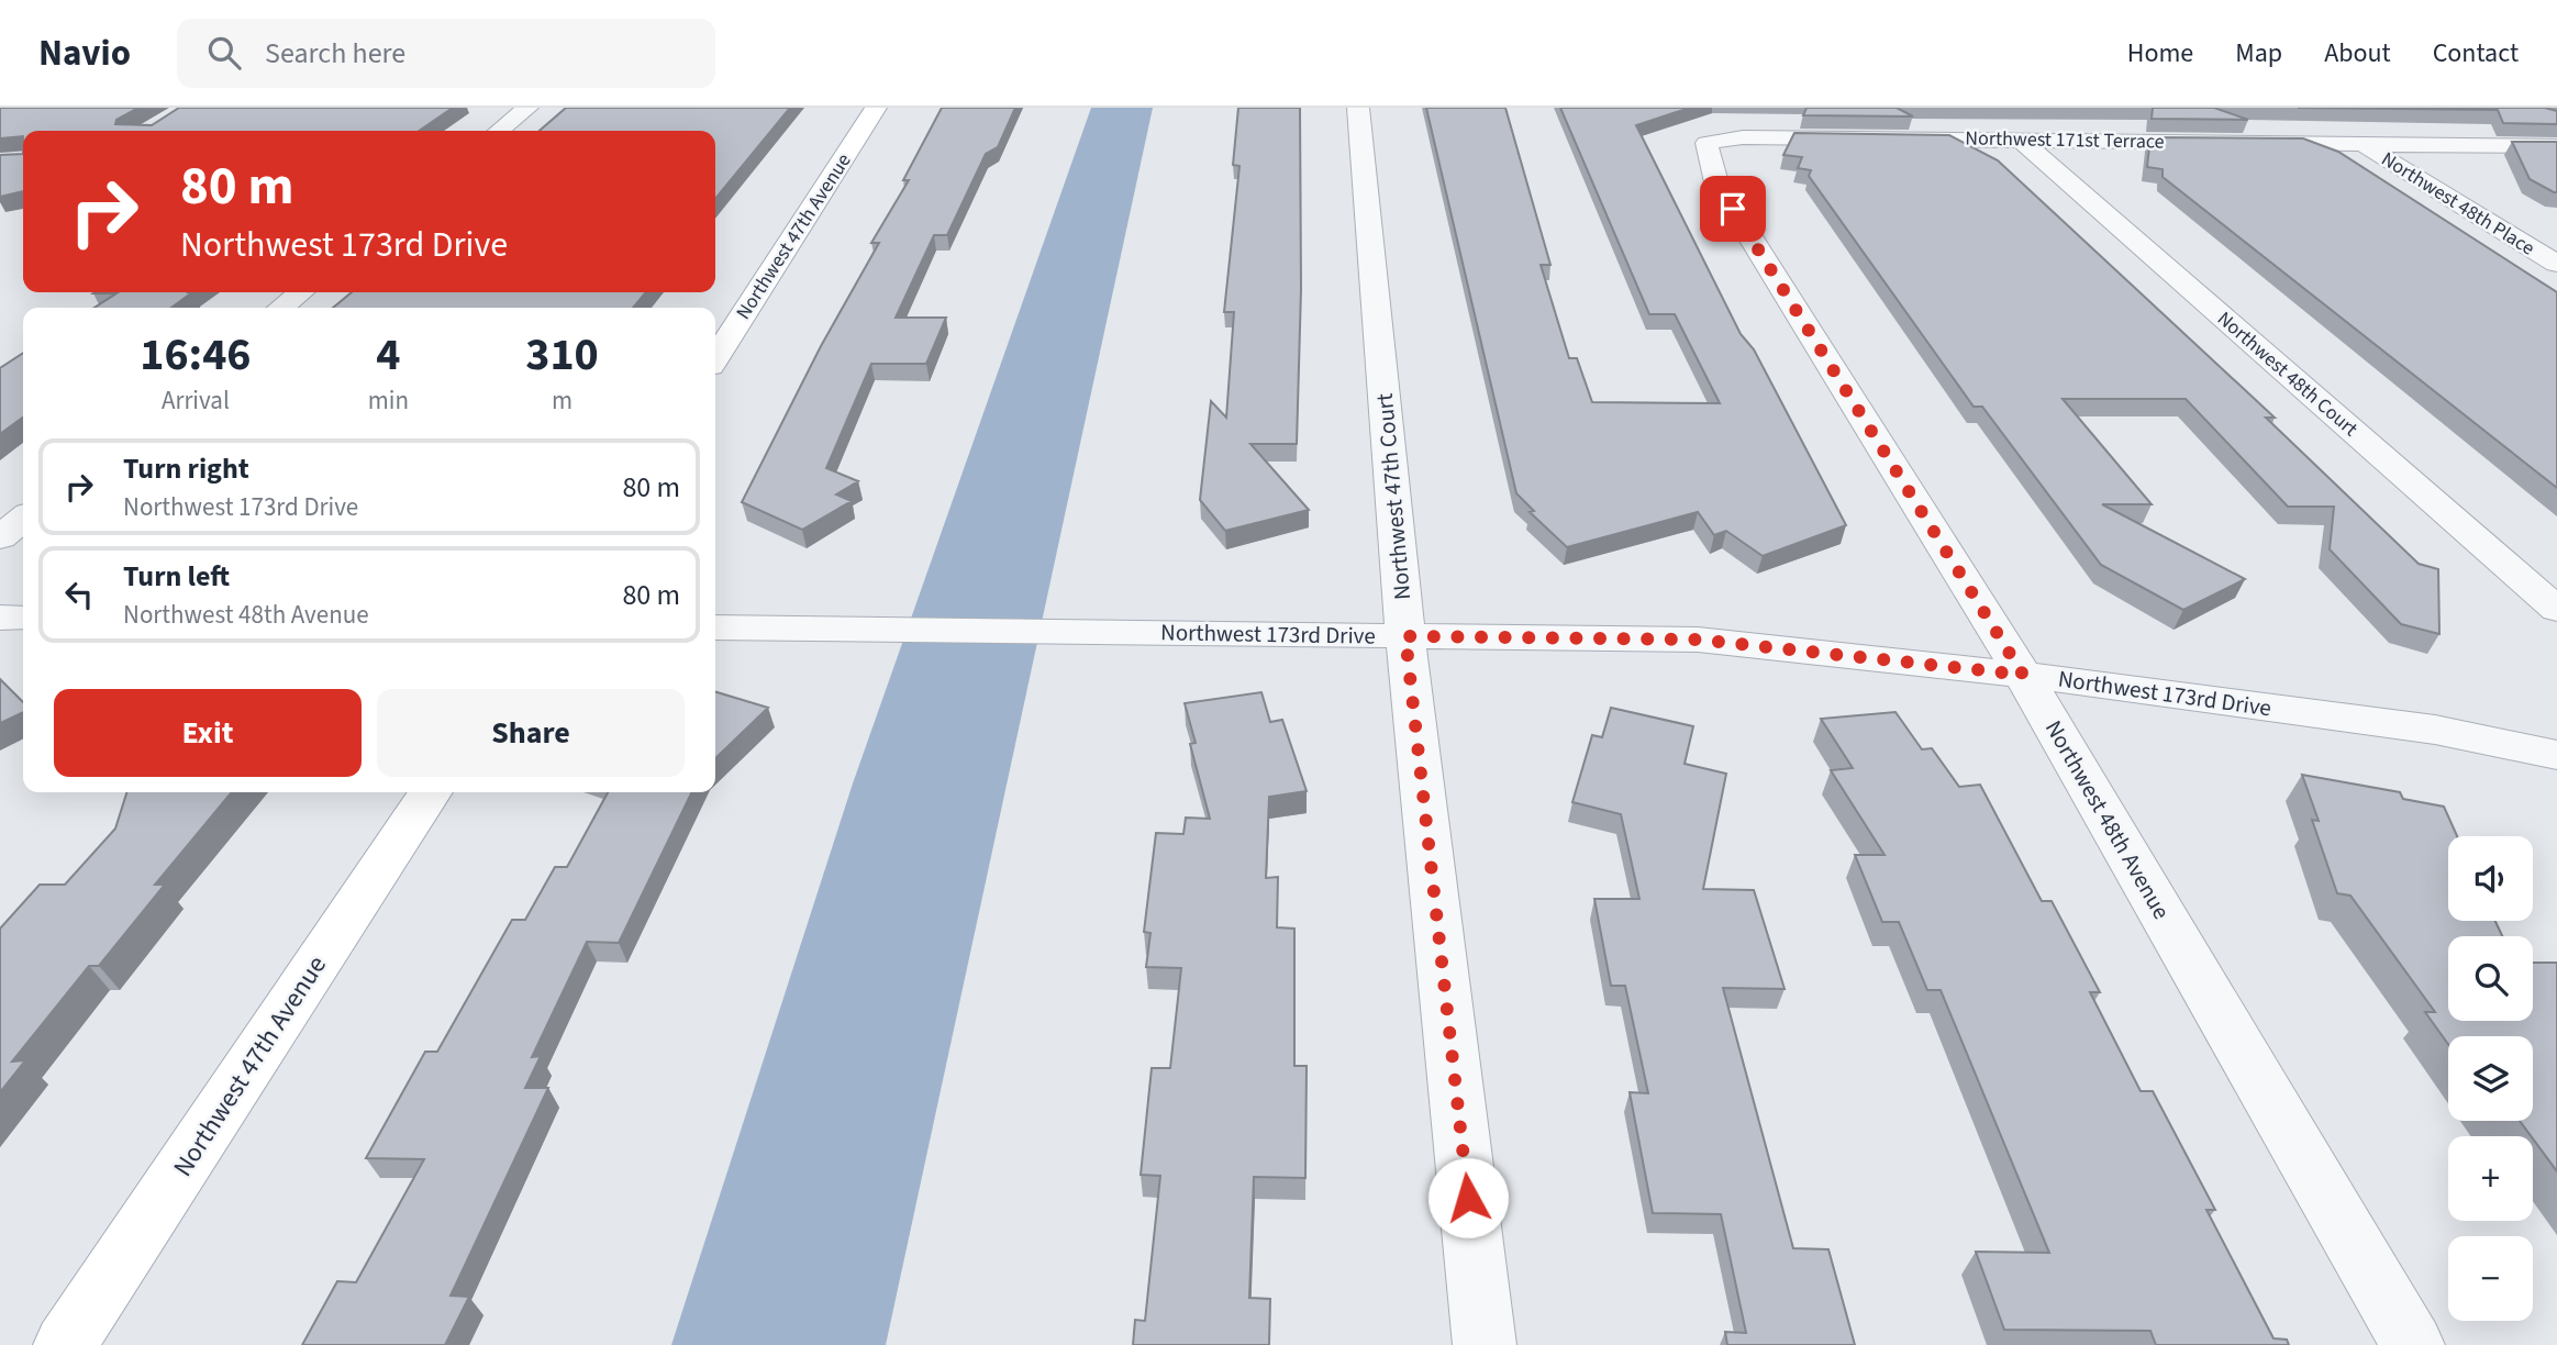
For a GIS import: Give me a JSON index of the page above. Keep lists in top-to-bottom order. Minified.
{"streets":{"main road":["Northwest 47th Avenue"],"street":["Northwest 171st Terrace","Northwest 48th Place","Northwest 48th Court","Northwest 47th Court","Northwest 173rd Drive","Northwest 48th Avenue"]},"crossings":[["Northwest 171st Terrace","Northwest 48th Place"],["Northwest 171st Terrace","Northwest 48th Court"],["Northwest 171st Terrace","Northwest 48th Avenue"],["Northwest 47th Court","Northwest 173rd Drive"],["Northwest 173rd Drive","Northwest 48th Avenue"]],"page":{"header":"Navio","search":"Search here","nav":["Home","Map","About","Contact"],"turn":["80 m","Northwest 173rd Drive"],"eta":["16:46","Arrival","4","min","310","m"],"list":[{"name":"Turn right","note":"Northwest 173rd Drive","value":"80 m"},{"name":"Turn left","note":"Northwest 48th Avenue","value":"80 m"}],"buttons":["Exit","Share"],"map_buttons":["+","−"]}}
